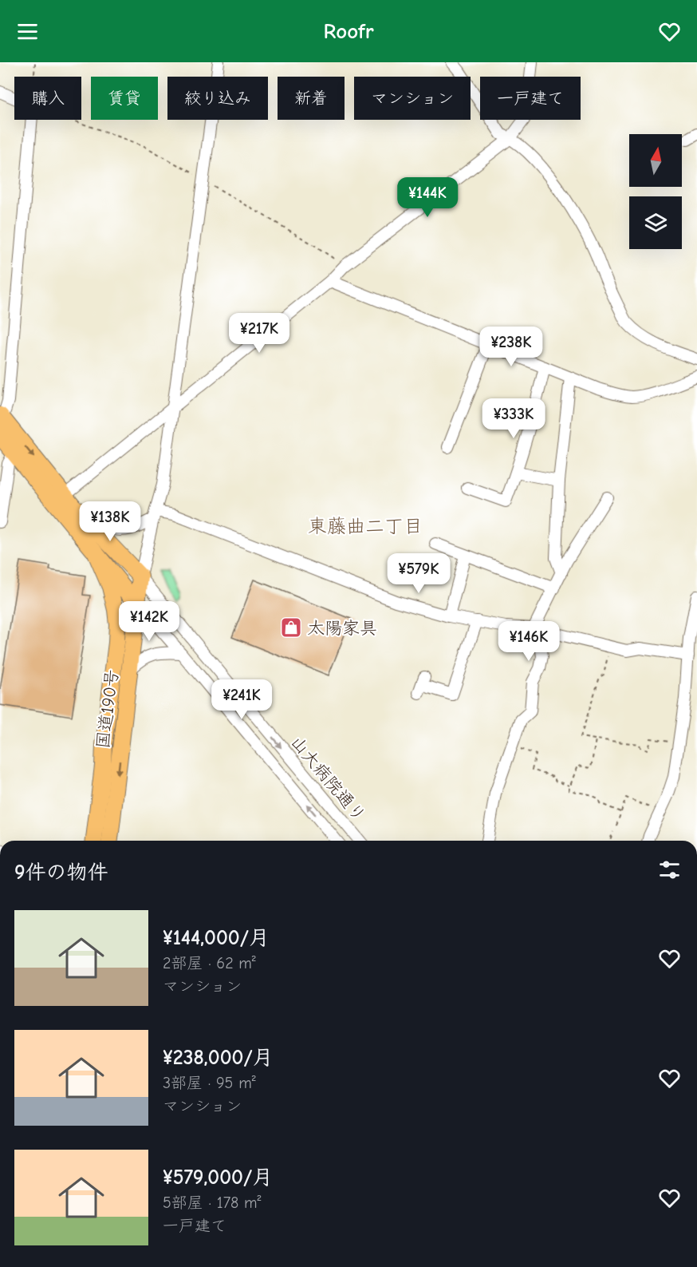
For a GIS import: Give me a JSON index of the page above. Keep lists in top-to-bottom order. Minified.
{"streets":{"highway":["国道190号"],"street":["山大病院通り"]},"crossings":[["国道190号","山大病院通り"]],"districts":["東藤曲二丁目"],"places":{"shop":["太陽家具"]},"north":"top","page":{"header":"Roofr","chip":["購入","賃貸","絞り込み","新着","マンション","一戸建て"],"price":["¥144K","¥217K","¥238K","¥333K","¥138K","¥579K","¥142K","¥146K","¥241K"],"heading":"9件の物件","list":[{"name":"¥144,000/月","note":"2部屋 · 62 m² · マンション"},{"name":"¥238,000/月","note":"3部屋 · 95 m² · マンション"},{"name":"¥579,000/月","note":"5部屋 · 178 m² · 一戸建て"}]}}
